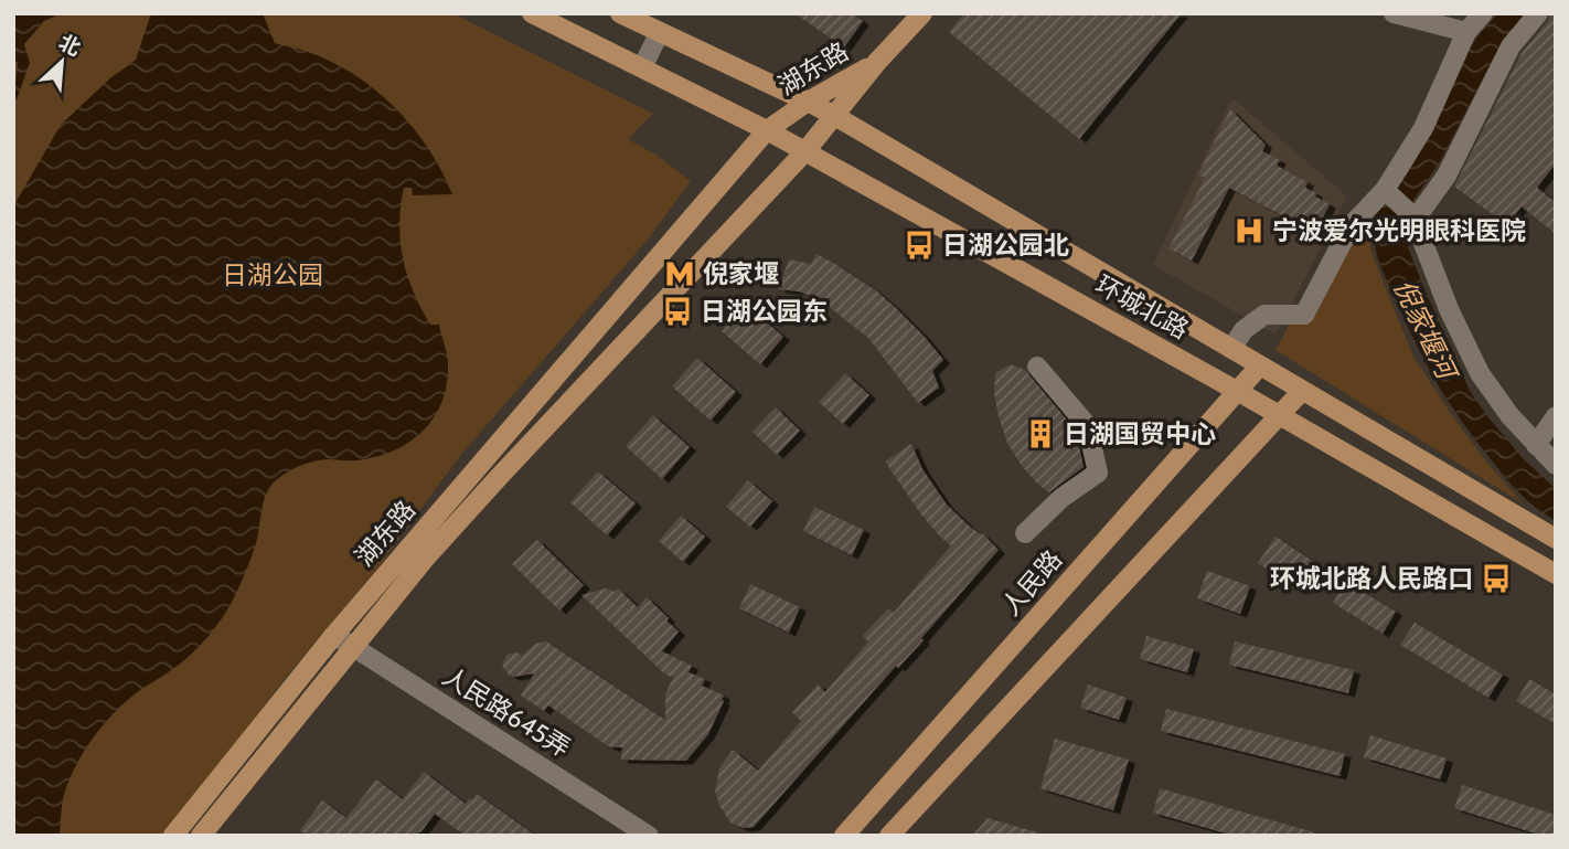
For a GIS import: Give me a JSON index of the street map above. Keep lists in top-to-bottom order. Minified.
{"streets":{"main road":["湖东路","环城北路","人民路"],"street":["人民路645弄"]},"crossings":[["湖东路","环城北路"],["湖东路","人民路645弄"],["环城北路","人民路"]],"water":["倪家堰河"],"parks":["日湖公园"],"places":{"hospital":["宁波爱尔光明眼科医院"],"bus stop":["日湖公园北","日湖公园东","环城北路人民路口"],"metro station":["倪家堰"],"building":["日湖国贸中心"]},"north":"top right"}
